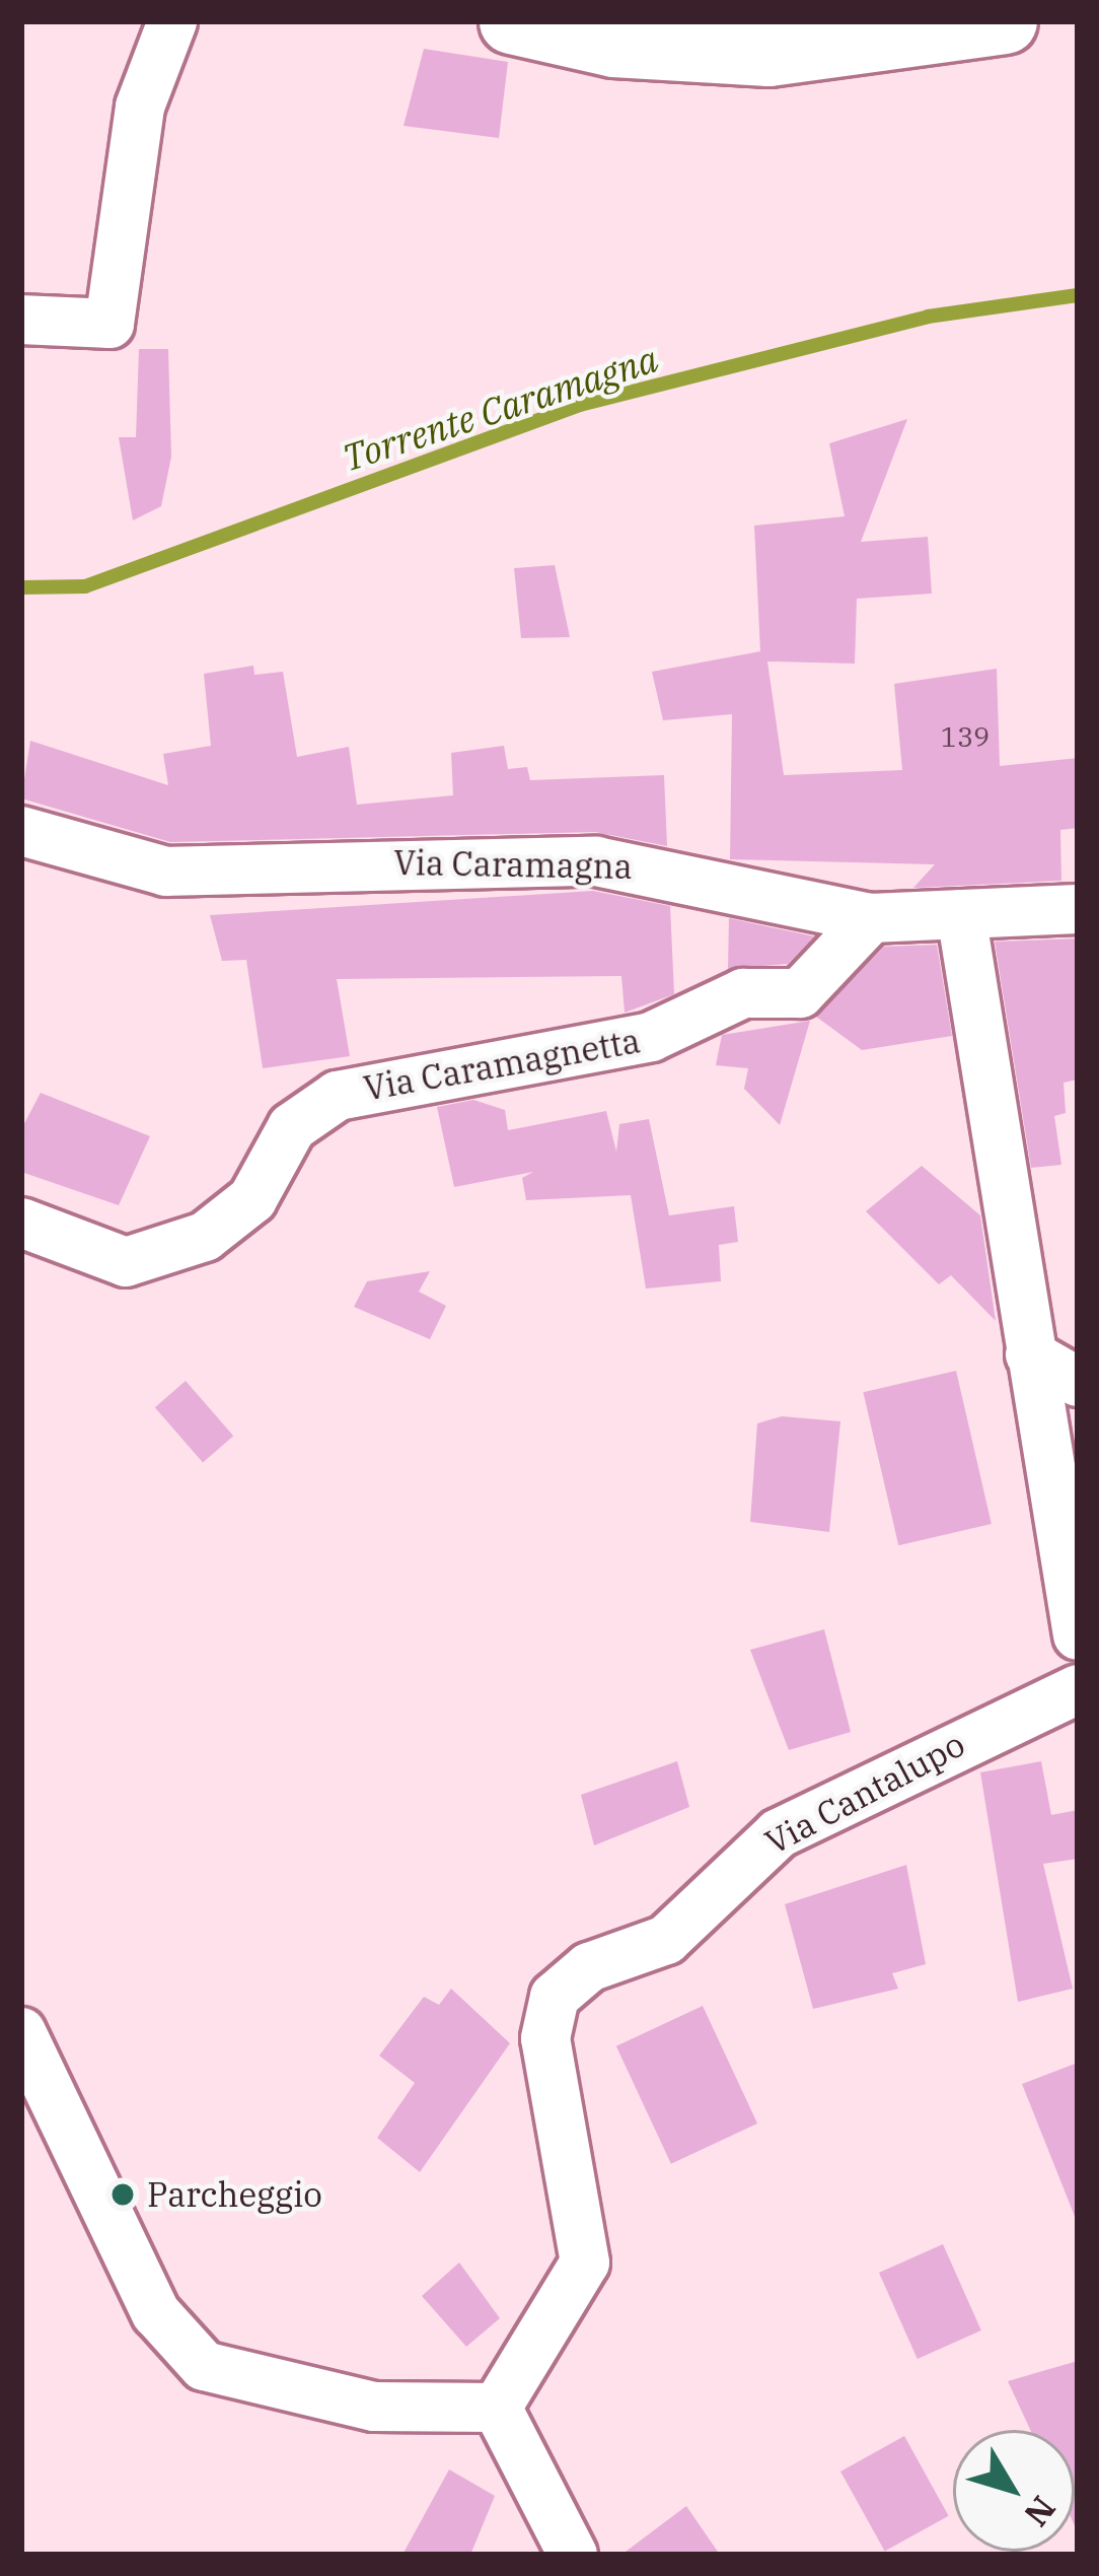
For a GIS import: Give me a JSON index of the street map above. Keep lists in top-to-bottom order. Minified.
{"streets":{"street":["Via Caramagna","Via Caramagnetta","Via Cantalupo"]},"crossings":[["Via Caramagna","Via Caramagnetta"]],"water":["Torrente Caramagna"],"places":["Parcheggio"],"house_numbers":["139"],"north":"bottom right"}
